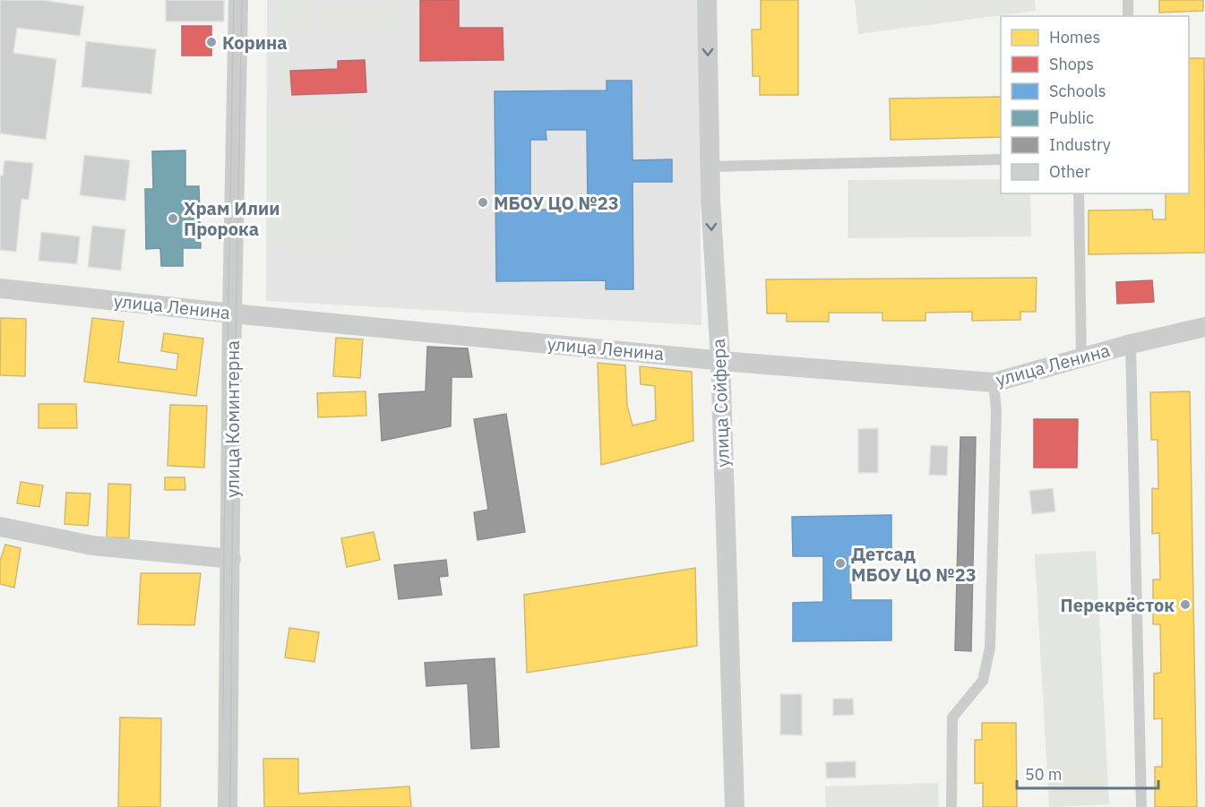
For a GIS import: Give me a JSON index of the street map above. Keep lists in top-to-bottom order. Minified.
{"streets":{"street":["улица Ленина","улица Сойфера","улица Коминтерна"]},"crossings":[["улица Ленина","улица Сойфера"],["улица Ленина","улица Коминтерна"]],"one_way":["улица Сойфера"],"places":["Корина","МБОУ ЦО №23","Храм Илии Пророка","Детсад МБОУ ЦО №23","Перекрёсток"],"legend":["Homes","Shops","Schools","Public","Industry","Other"],"scale_bar":"50 m"}
